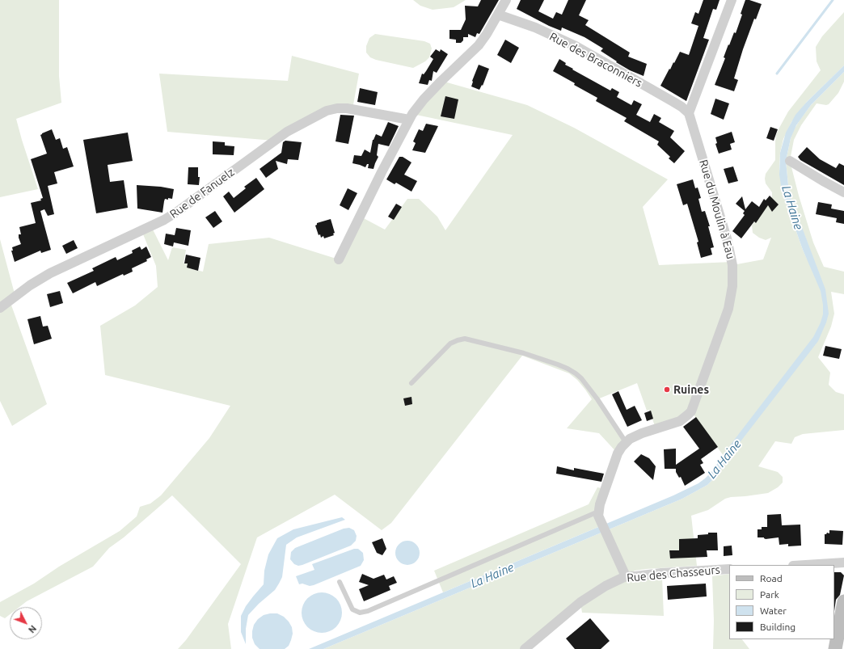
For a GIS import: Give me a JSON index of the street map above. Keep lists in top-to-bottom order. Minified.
{"streets":{"street":["Rue des Braconniers","Rue de Fanuelz","Rue du Moulin à Eau","Rue des Chasseurs"]},"crossings":[["Rue des Braconniers","Rue du Moulin à Eau"]],"water":["La Haine"],"places":["Ruines"],"legend":["Road","Park","Water","Building"],"north":"bottom right"}
